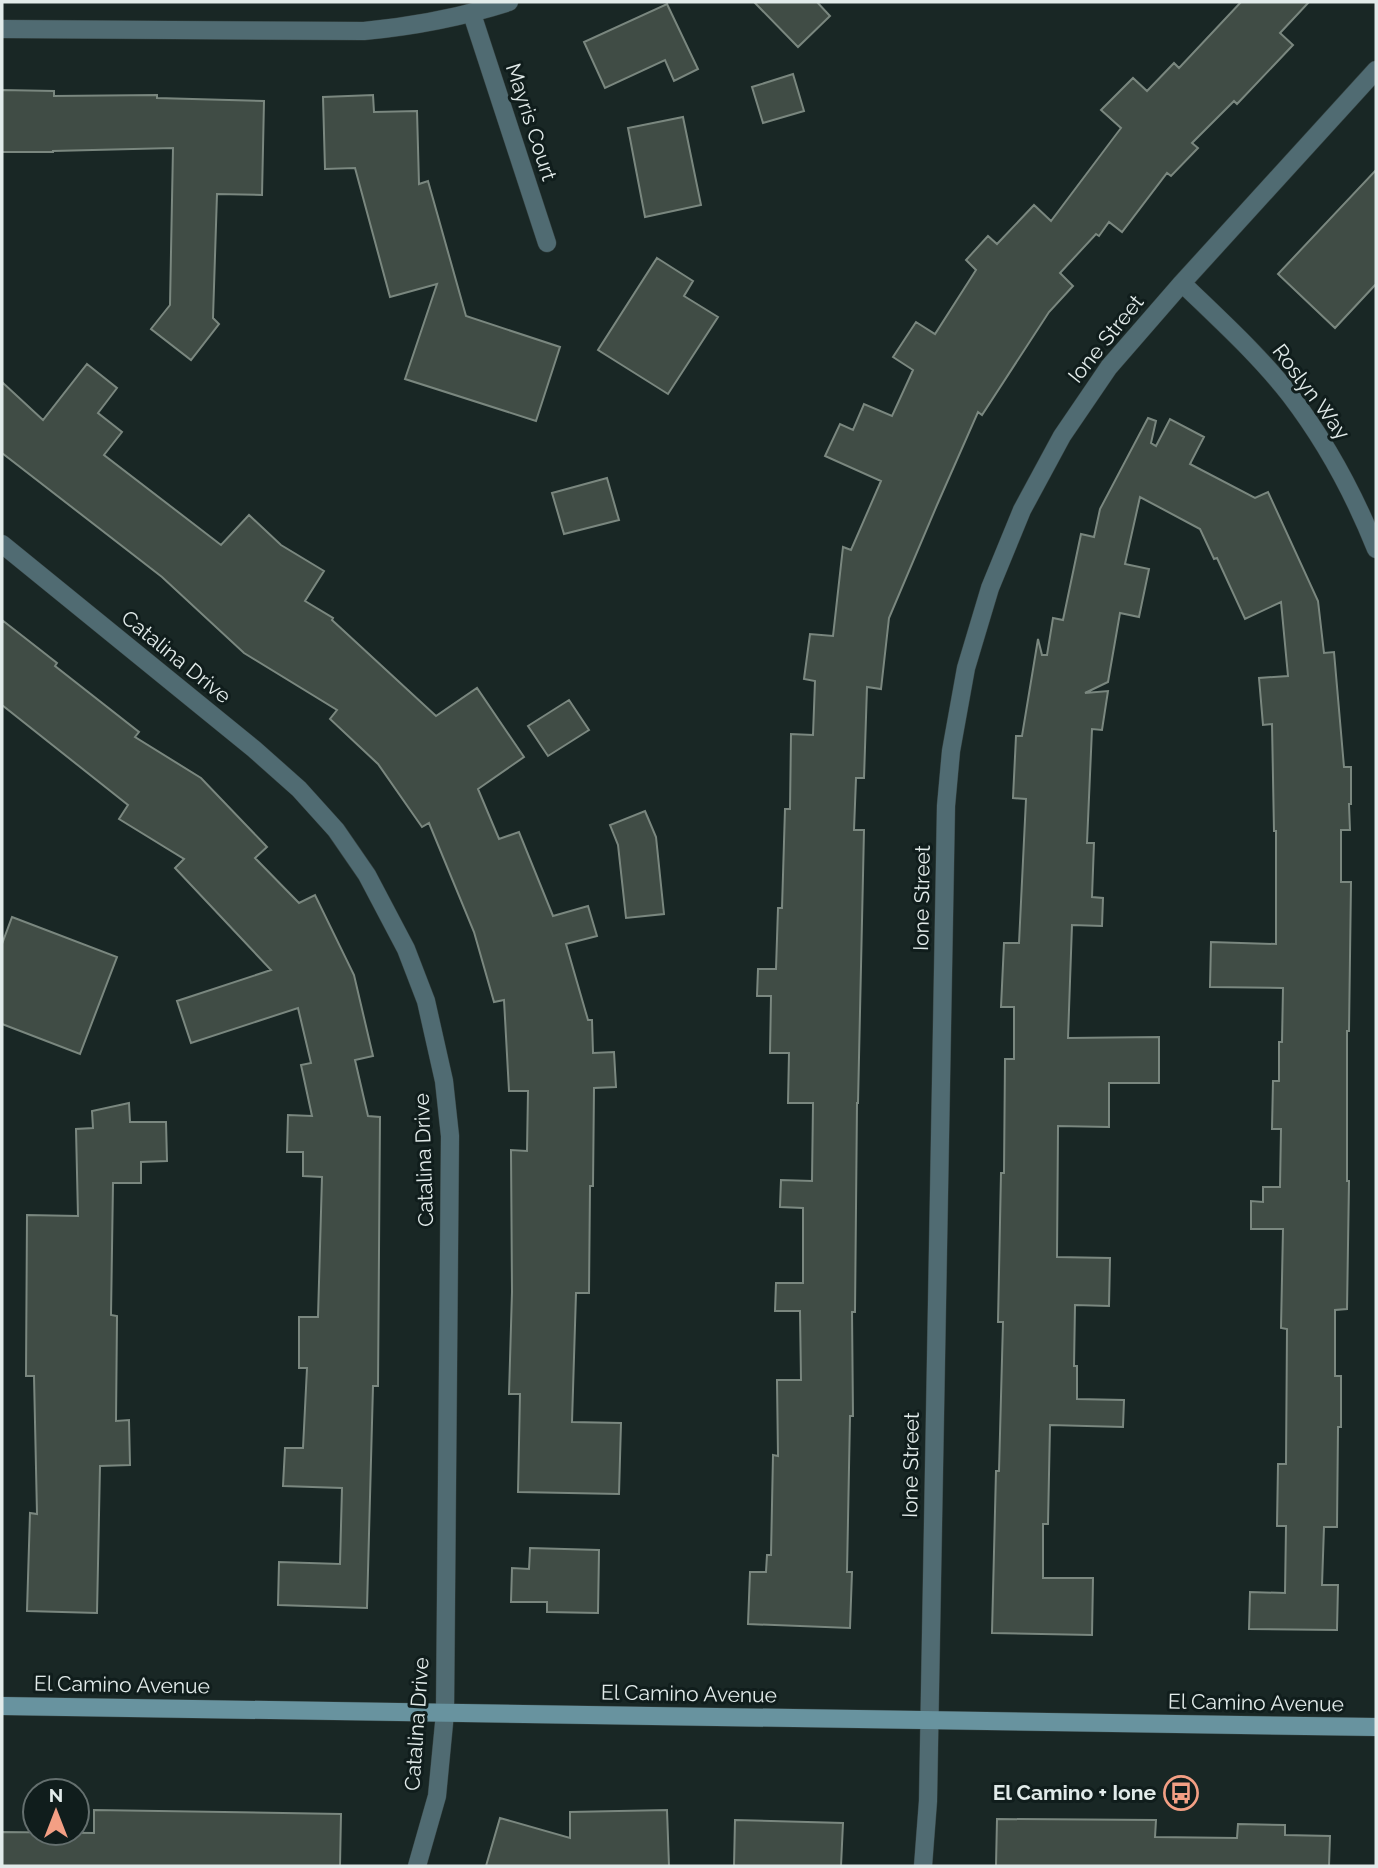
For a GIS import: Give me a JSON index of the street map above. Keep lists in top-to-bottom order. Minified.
{"streets":{"main road":["El Camino Avenue"],"street":["Mayris Court","Ione Street","Roslyn Way","Catalina Drive"]},"crossings":[["Ione Street","Roslyn Way"],["Ione Street","El Camino Avenue"],["Catalina Drive","El Camino Avenue"]],"places":{"bus stop":["El Camino + Ione"]},"north":"top"}
